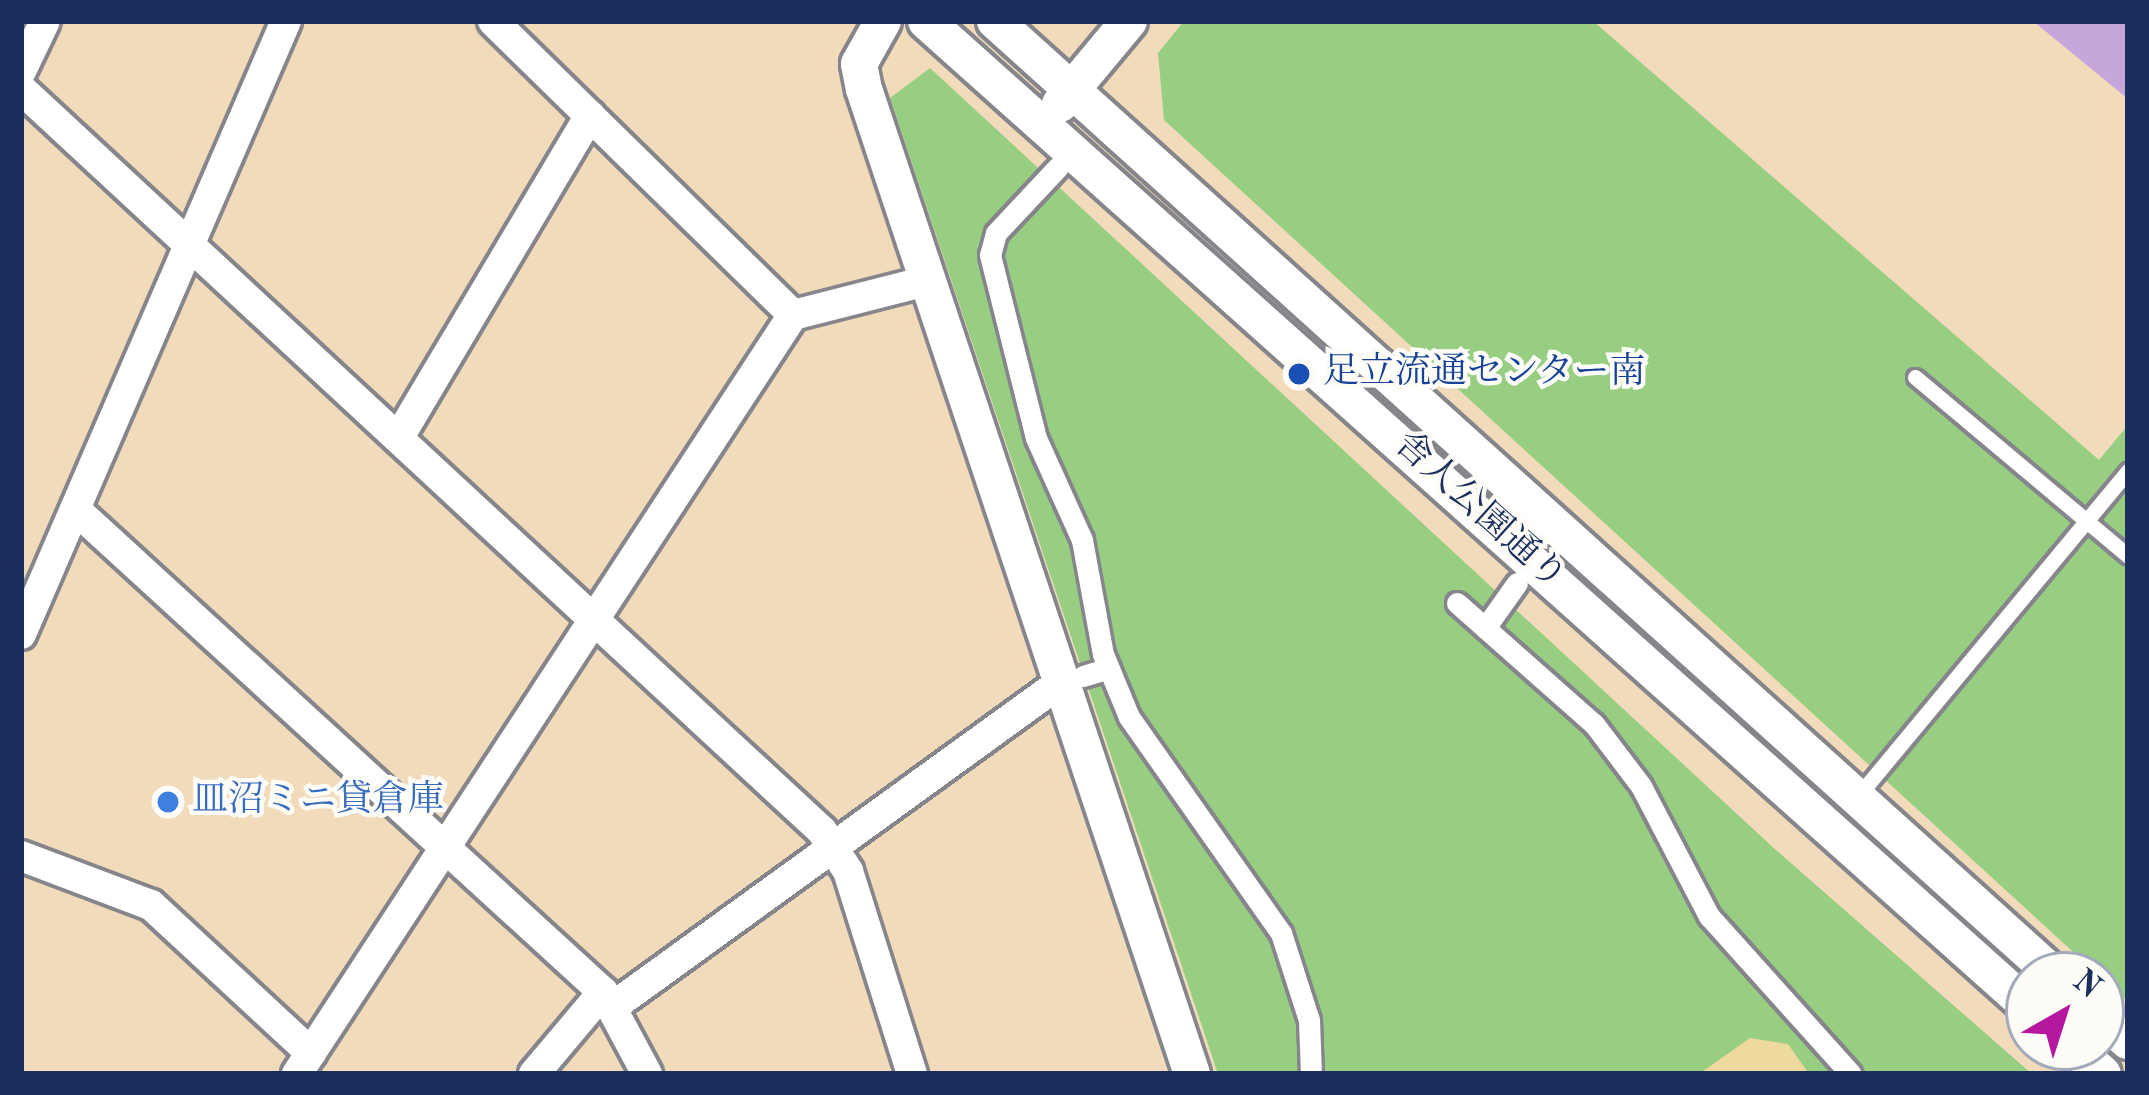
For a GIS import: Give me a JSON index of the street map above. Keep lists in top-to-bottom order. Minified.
{"streets":{"street":["舎人公園通り"]},"places":["足立流通センター南","皿沼ミニ貸倉庫"],"north":"top right"}
